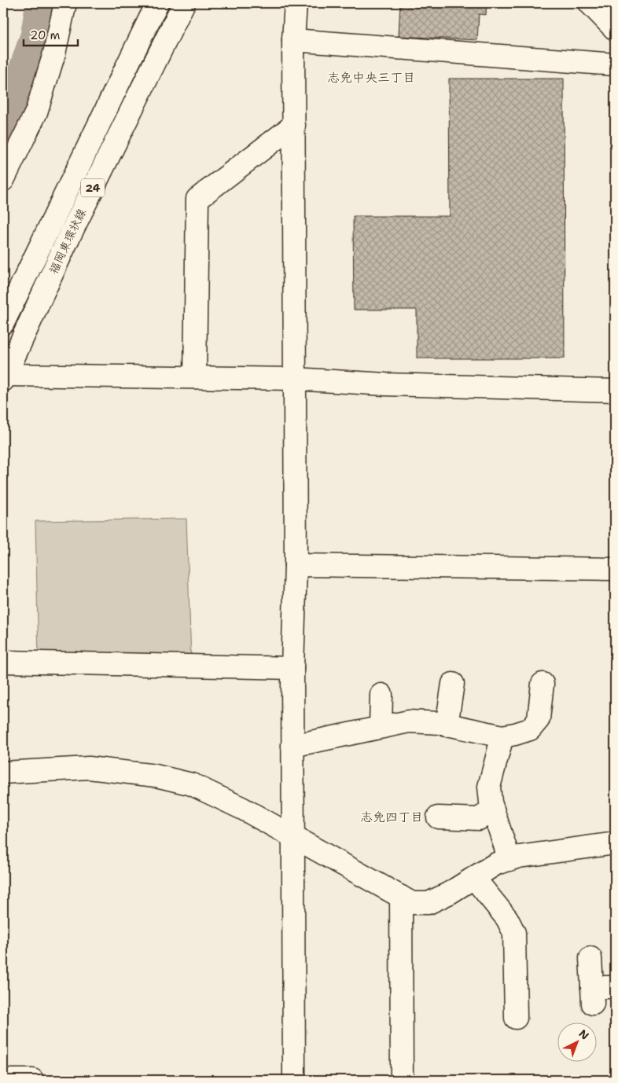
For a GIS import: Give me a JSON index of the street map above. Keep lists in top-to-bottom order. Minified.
{"streets":{"street":["24","福岡東環状線"]},"districts":["志免中央三丁目","志免四丁目"],"scale_bar":"20 m","north":"top right"}
